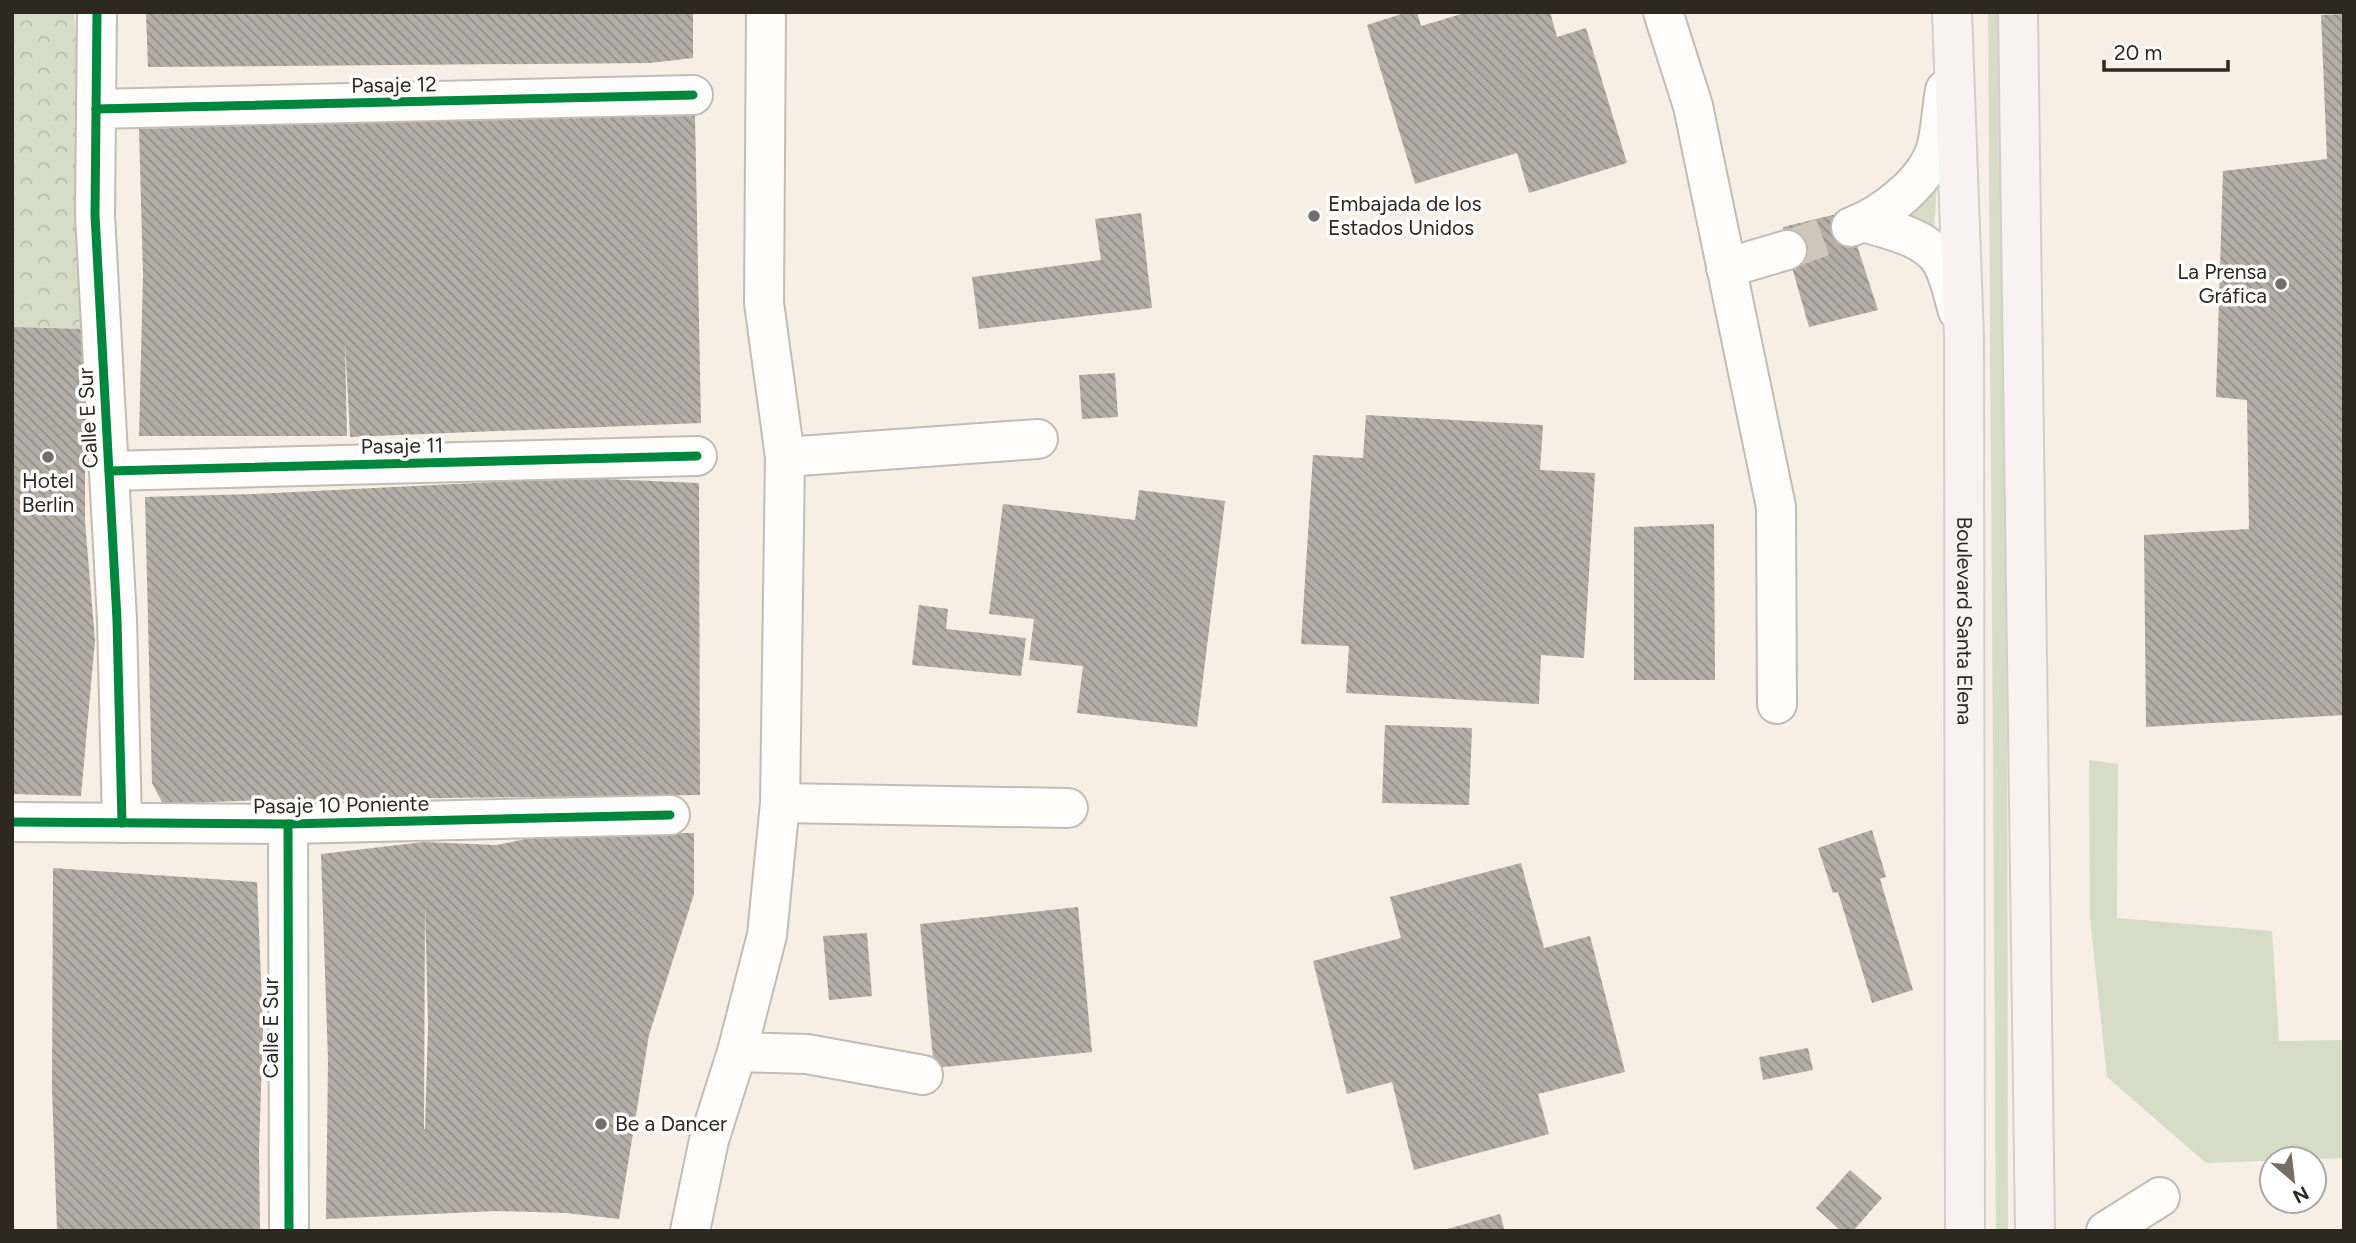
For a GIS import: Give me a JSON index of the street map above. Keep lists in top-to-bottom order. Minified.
{"streets":{"main road":["Boulevard Santa Elena"],"street":["Pasaje 12","Calle E Sur","Pasaje 11","Pasaje 10 Poniente"]},"crossings":[["Pasaje 12","Calle E Sur"],["Calle E Sur","Pasaje 11"],["Calle E Sur","Pasaje 10 Poniente"]],"places":["Embajada de los Estados Unidos","La Prensa Gráfica","Hotel Berlin","Be a Dancer"],"scale_bar":"20 m","north":"bottom right"}
